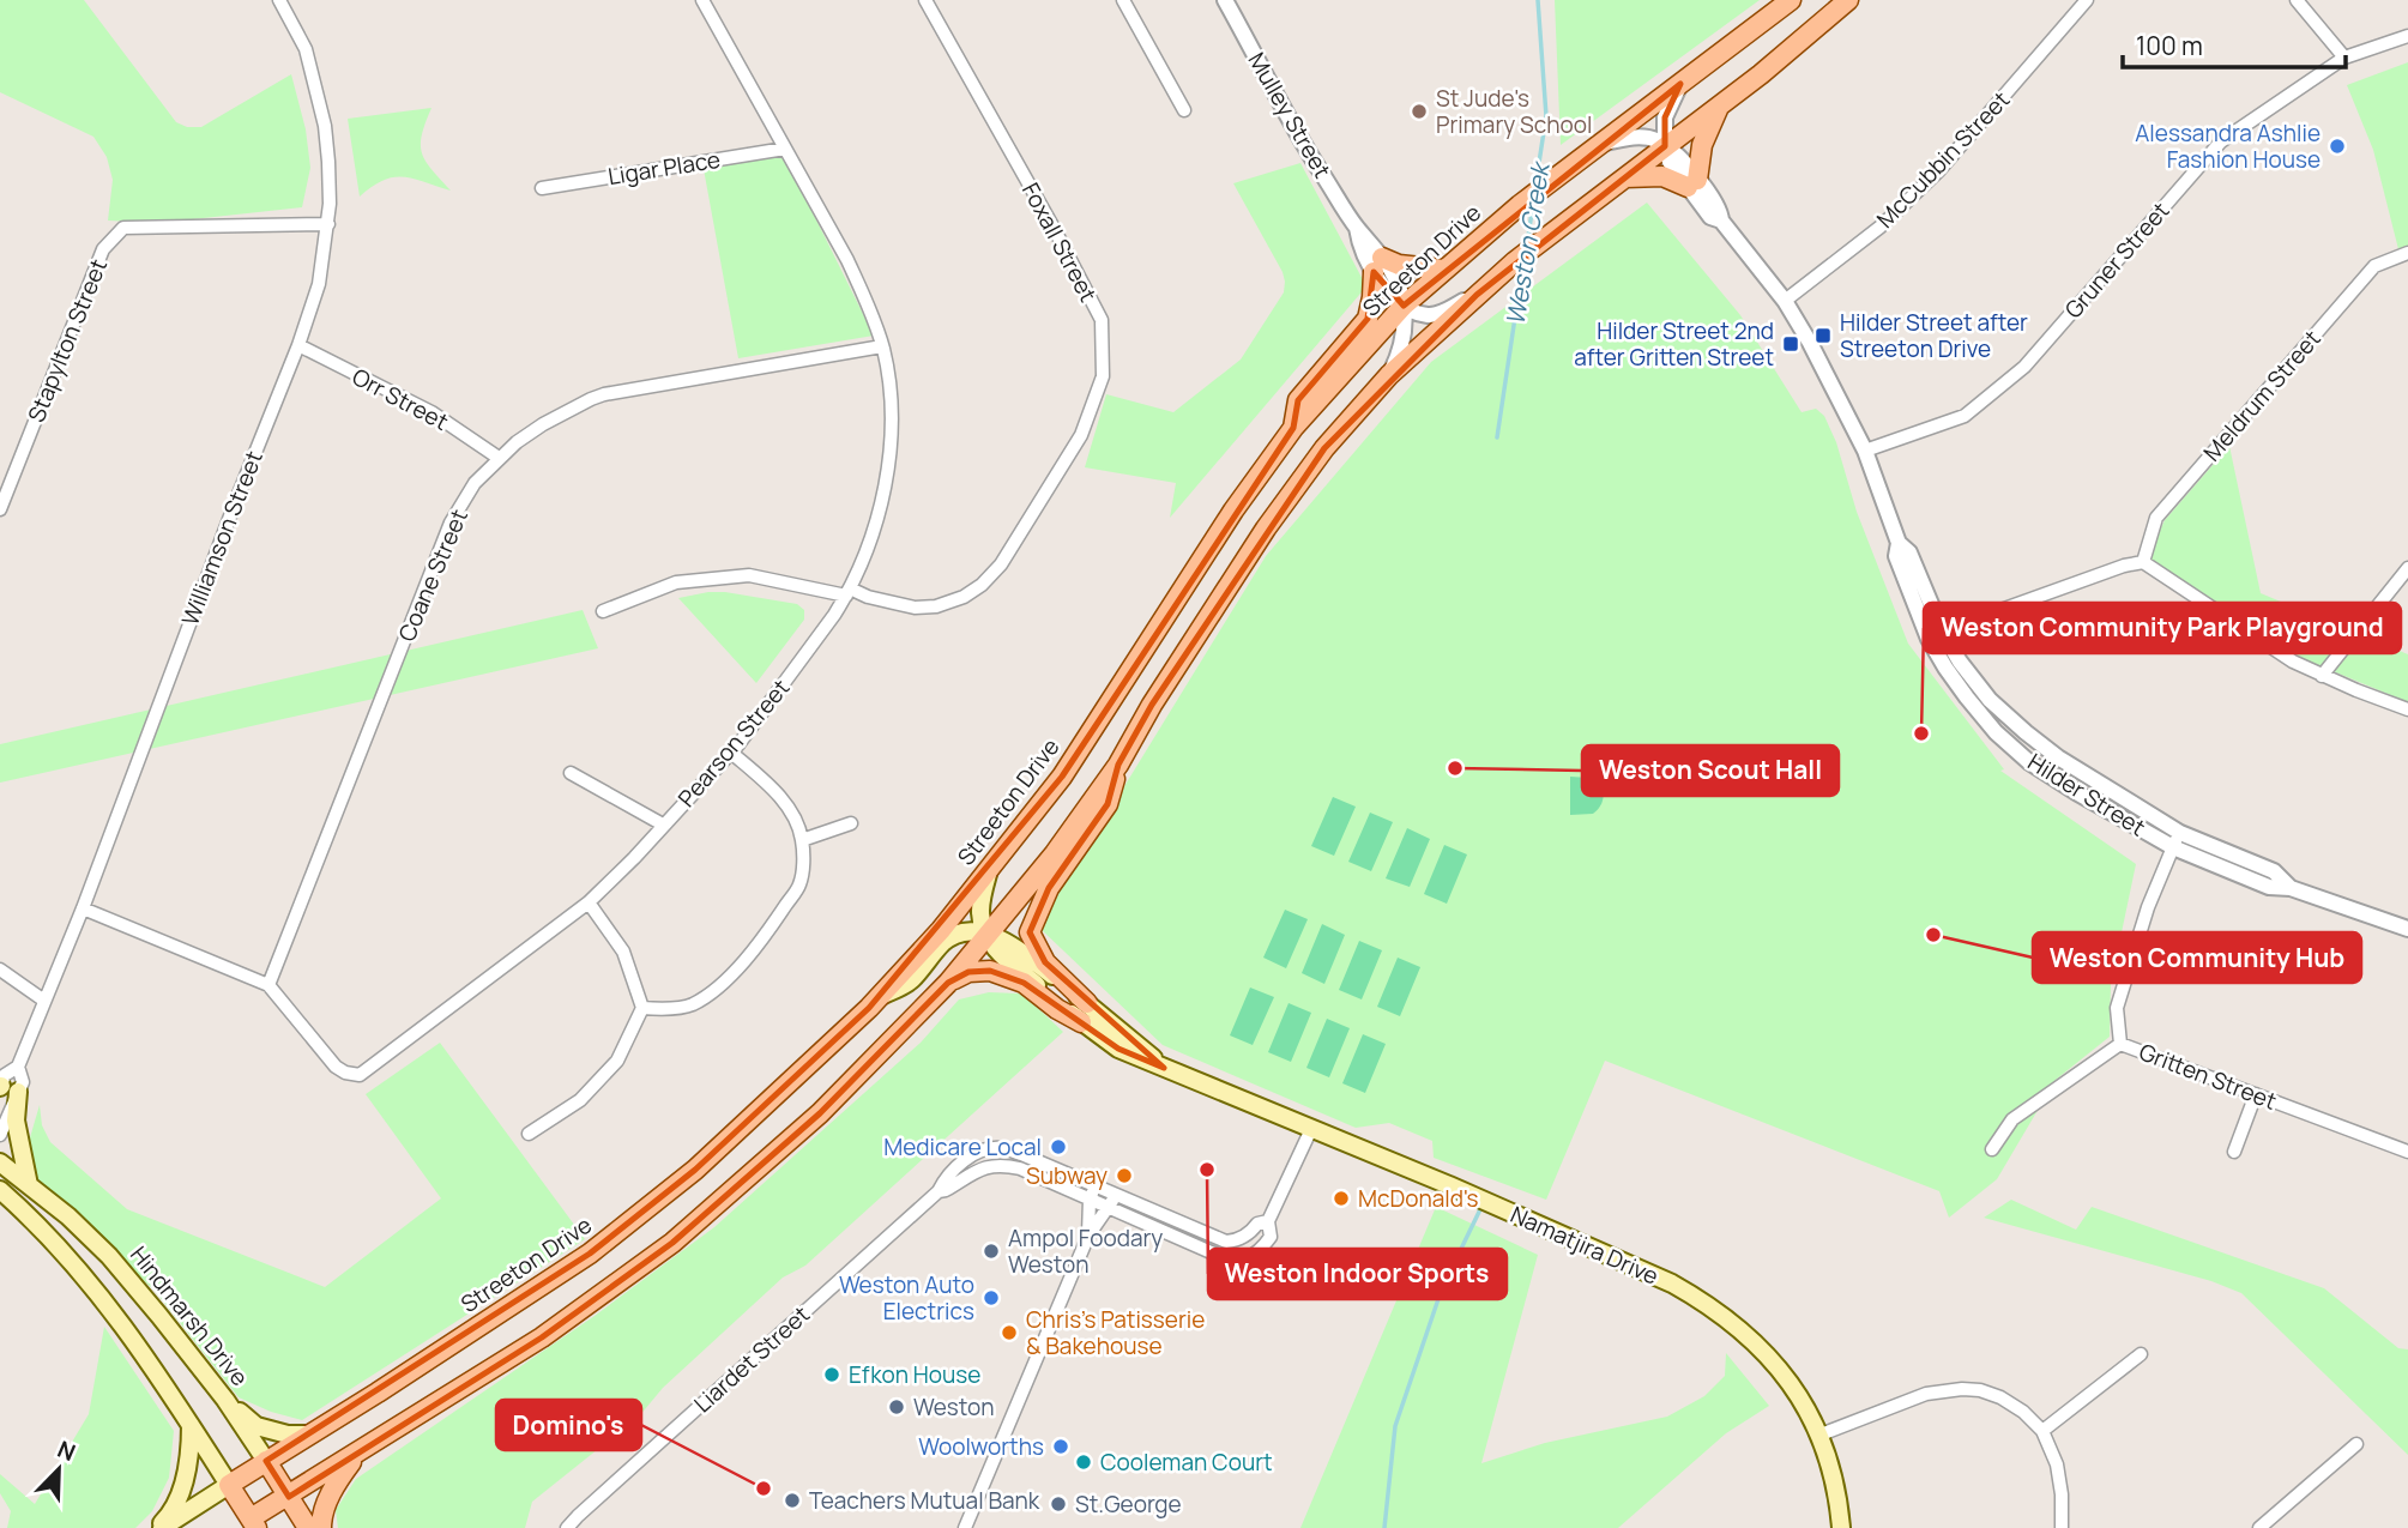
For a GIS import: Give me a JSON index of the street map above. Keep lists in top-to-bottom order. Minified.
{"streets":{"main road":["Streeton Drive","Namatjira Drive","Hindmarsh Drive"],"street":["Mulley Street","McCubbin Street","Ligar Place","Foxall Street","Gruner Street","Stapylton Street","Meldrum Street","Orr Street","Williamson Street","Coane Street","Pearson Street","Hilder Street","Gritten Street","Liardet Street"]},"crossings":[["Mulley Street","Streeton Drive"],["McCubbin Street","Hilder Street"],["Ligar Place","Pearson Street"],["Foxall Street","Pearson Street"],["Streeton Drive","Hindmarsh Drive"],["Gruner Street","Hilder Street"],["Stapylton Street","Williamson Street"],["Orr Street","Williamson Street"],["Orr Street","Coane Street"],["Williamson Street","Pearson Street"],["Coane Street","Pearson Street"],["Hilder Street","Gritten Street"]],"water":["Weston Creek"],"places":{"other":["St Jude's Primary School","Alessandra Ashlie Fashion House","Weston Community Park Playground","Weston Scout Hall","Weston Community Hub","Medicare Local","Weston Indoor Sports","Subway","McDonald's","Ampol Foodary Weston","Weston Auto Electrics","Chris's Patisserie & Bakehouse","Efkon House","Weston","Woolworths","Cooleman Court","Domino's","Teachers Mutual Bank","St.George"],"transit":["Hilder Street after Streeton Drive","Hilder Street 2nd after Gritten Street"]},"scale_bar":"100 m","north":"top right"}
